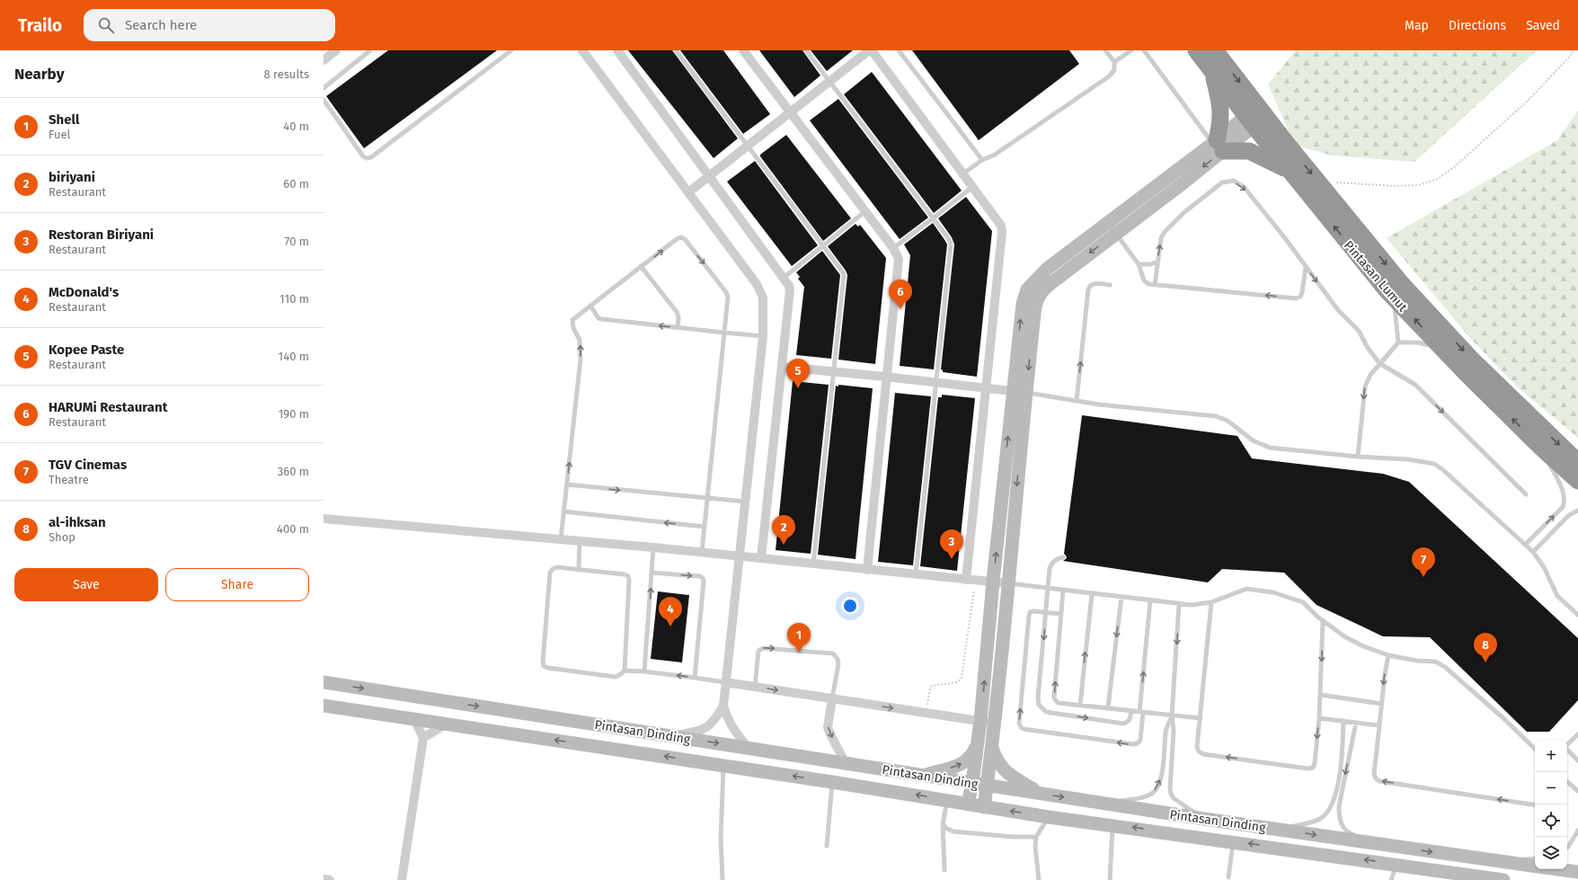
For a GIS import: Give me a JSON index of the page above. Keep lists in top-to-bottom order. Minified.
{"streets":{"highway":["Pintasan Lumut"],"main road":["Pintasan Dinding"]},"page":{"header":"Trailo","search":"Search here","nav":["Map","Directions","Saved"],"heading":["Nearby","8 results"],"list":[{"mark":"1","name":"Shell","note":"Fuel","value":"40 m"},{"mark":"2","name":"biriyani","note":"Restaurant","value":"60 m"},{"mark":"3","name":"Restoran Biriyani","note":"Restaurant","value":"70 m"},{"mark":"4","name":"McDonald's","note":"Restaurant","value":"110 m"},{"mark":"5","name":"Kopee Paste","note":"Restaurant","value":"140 m"},{"mark":"6","name":"HARUMi Restaurant","note":"Restaurant","value":"190 m"},{"mark":"7","name":"TGV Cinemas","note":"Theatre","value":"360 m"},{"mark":"8","name":"al-ihksan","note":"Shop","value":"400 m"}],"pins":["6","5","2","3","7","4","1","8"],"buttons":["Save","Share"],"map_buttons":["+","−"]}}
